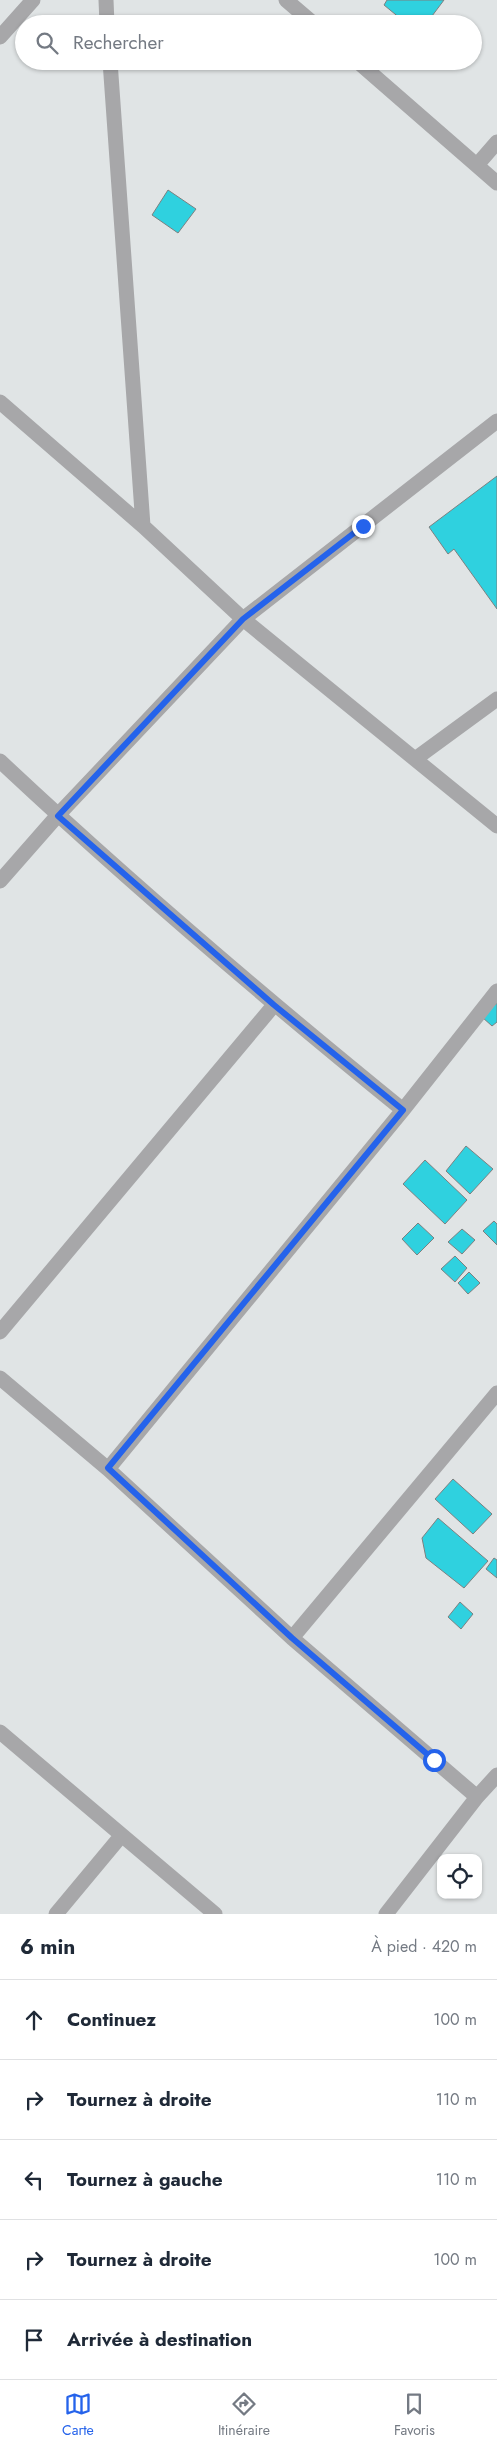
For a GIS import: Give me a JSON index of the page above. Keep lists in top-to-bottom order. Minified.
{"page":{"search":"Rechercher","heading":["6 min","À pied · 420 m"],"list":[["Continuez","100 m"],["Tournez à droite","110 m"],["Tournez à gauche","110 m"],["Tournez à droite","100 m"],"Arrivée à destination"],"nav":["Carte","Itinéraire","Favoris"]}}
